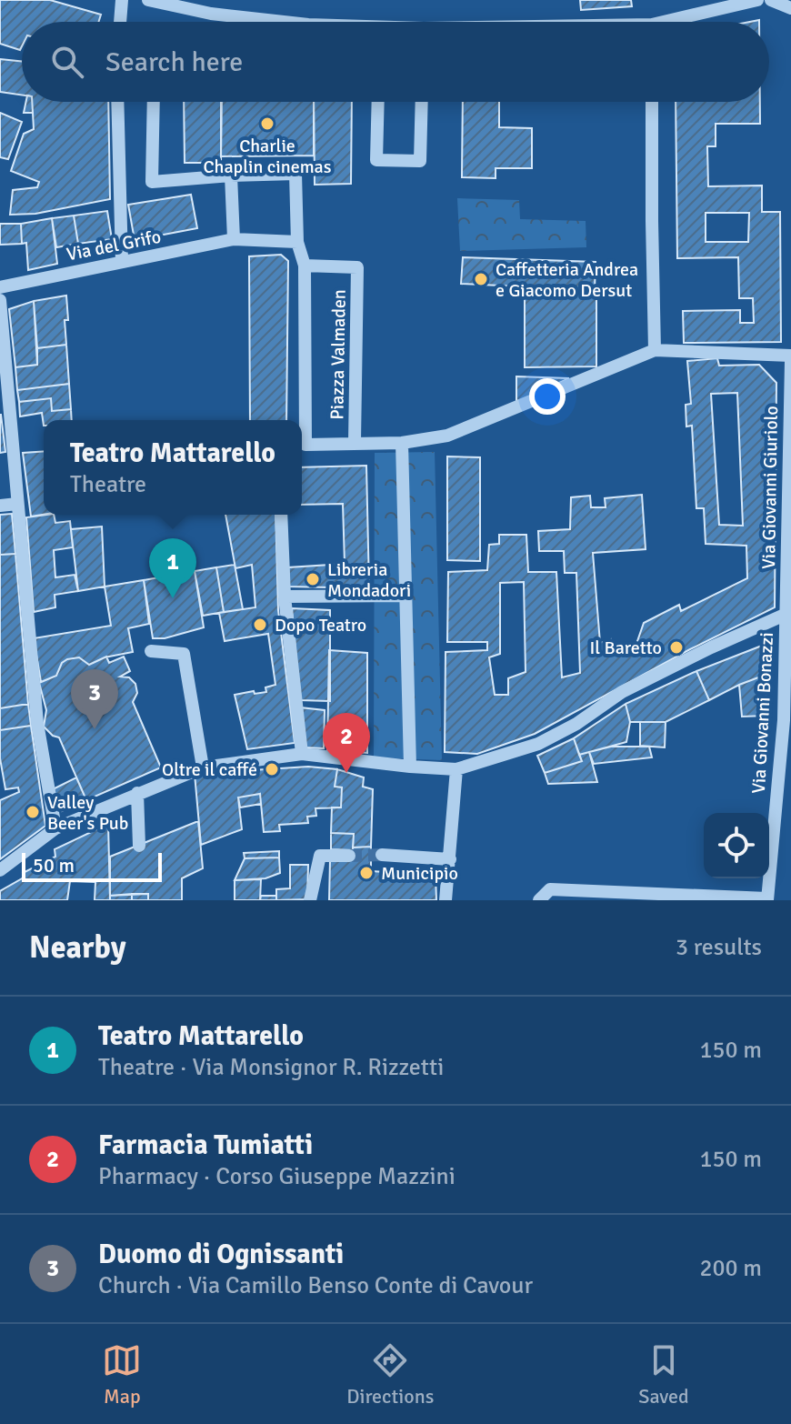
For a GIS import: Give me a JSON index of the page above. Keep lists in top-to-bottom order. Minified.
{"streets":{"street":["Via del Grifo","Piazza Valmaden","Via Giovanni Giuriolo","Via Giovanni Bonazzi"]},"crossings":[["Via del Grifo","Piazza Valmaden"],["Via Giovanni Giuriolo","Via Giovanni Bonazzi"]],"places":["Charlie Chaplin cinemas","Caffetteria Andrea e Giacomo Dersut","Libreria Mondadori","Dopo Teatro","Il Baretto","Oltre il caffé","Valley Beer's Pub","Municipio"],"scale_bar":"50 m","page":{"search":"Search here","popup":["Teatro Mattarello","Theatre"],"pins":["1","3","2"],"scale":"50 m","heading":["Nearby","3 results"],"list":[{"mark":"1","name":"Teatro Mattarello","note":"Theatre · Via Monsignor R. Rizzetti","value":"150 m"},{"mark":"2","name":"Farmacia Tumiatti","note":"Pharmacy · Corso Giuseppe Mazzini","value":"150 m"},{"mark":"3","name":"Duomo di Ognissanti","note":"Church · Via Camillo Benso Conte di Cavour","value":"200 m"}],"nav":["Map","Directions","Saved"]}}
